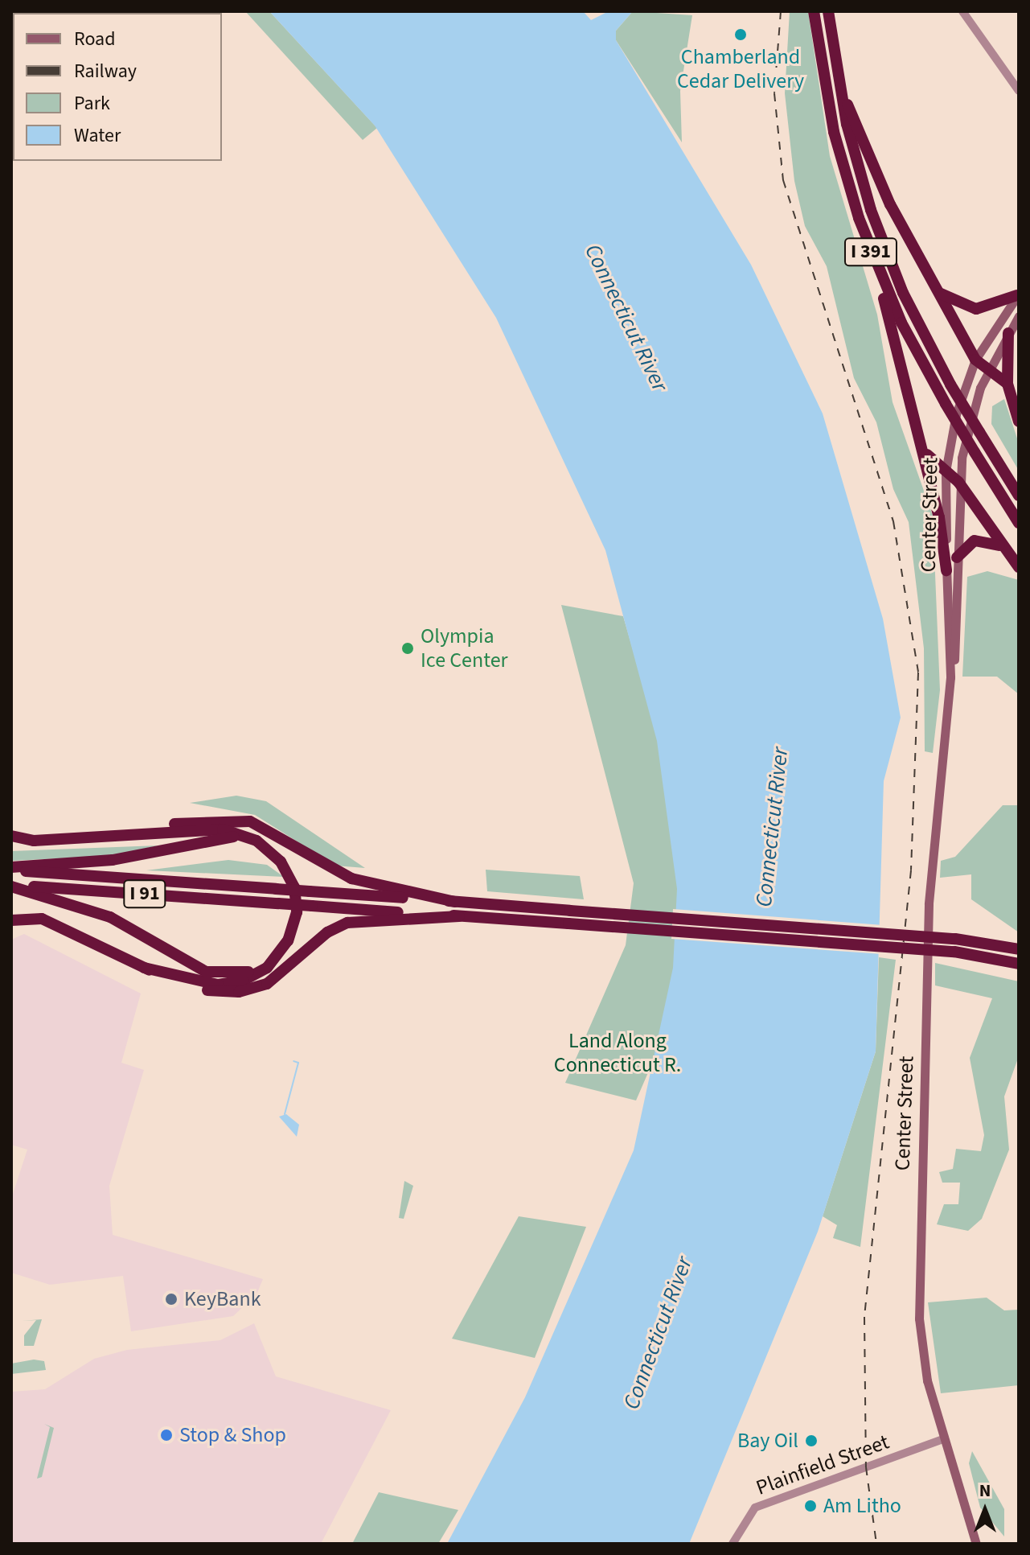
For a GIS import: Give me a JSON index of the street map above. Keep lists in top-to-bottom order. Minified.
{"streets":{"highway":["I 391","I 91"],"main road":["Center Street"],"street":["Plainfield Street"]},"crossings":[["Center Street","Plainfield Street"]],"water":["Connecticut River"],"parks":["Land Along Connecticut R."],"places":["Chamberland Cedar Delivery","Olympia Ice Center","KeyBank","Stop & Shop","Bay Oil","Am Litho"],"legend":["Road","Railway","Park","Water"],"north":"top"}
